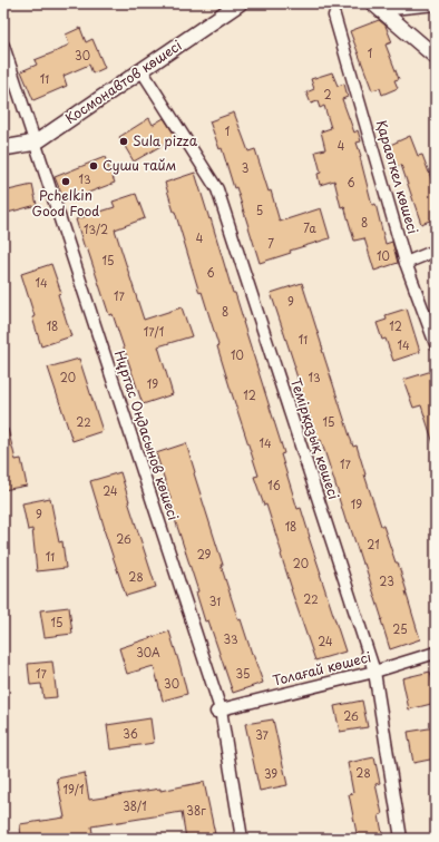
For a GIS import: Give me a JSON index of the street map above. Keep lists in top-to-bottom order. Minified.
{"streets":{"street":["Космонавтов көшесі","Қараөткел көшесі","Нұртас Оңдасынов көшесі","Темірқазық көшесі","Толағай көшесі"]},"crossings":[["Космонавтов көшесі","Нұртас Оңдасынов көшесі"],["Космонавтов көшесі","Темірқазық көшесі"],["Нұртас Оңдасынов көшесі","Толағай көшесі"],["Темірқазық көшесі","Толағай көшесі"]],"places":["Sula pizza","Суши тайм","Pchelkin Good Food"],"house_numbers":["1","30","11","2","1","4","3","13","6","5","8","7а","13/2","4","7","10","15","6","14","17","9","8","18","12","17/1","11","14","10","20","13","19","12","22","15","14","17","16","24","19","9","18","26","21","29","11","20","28","23","22","31","15","25","33","24","30А","17","35","30","26","36","37","28","39","19/1","38/1","38г"]}
